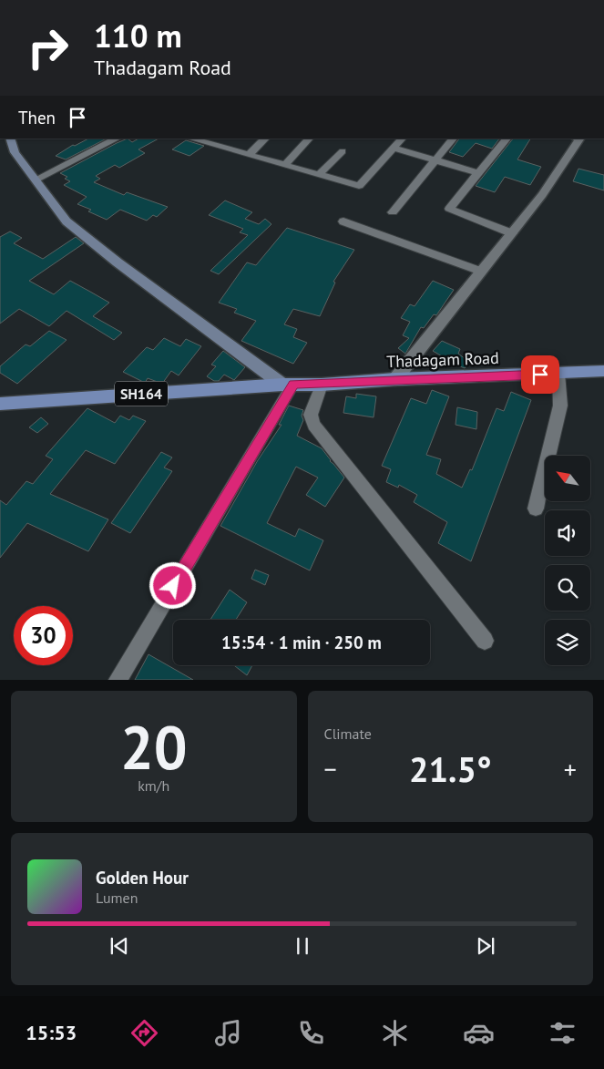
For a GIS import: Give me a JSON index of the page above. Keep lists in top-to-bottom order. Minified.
{"streets":{"main road":["Thadagam Road","SH164"]},"crossings":[["Thadagam Road","SH164"]],"north":"top left","page":{"turn":["110 m","Thadagam Road"],"then":"Then","limit":"30","trip":"15:54 · 1 min · 250 m","tile":[["20","km/h"],"Climate"],"heat":["−","21.5°","+"],"song":["Golden Hour","Lumen"],"tabs":"15:53"}}
